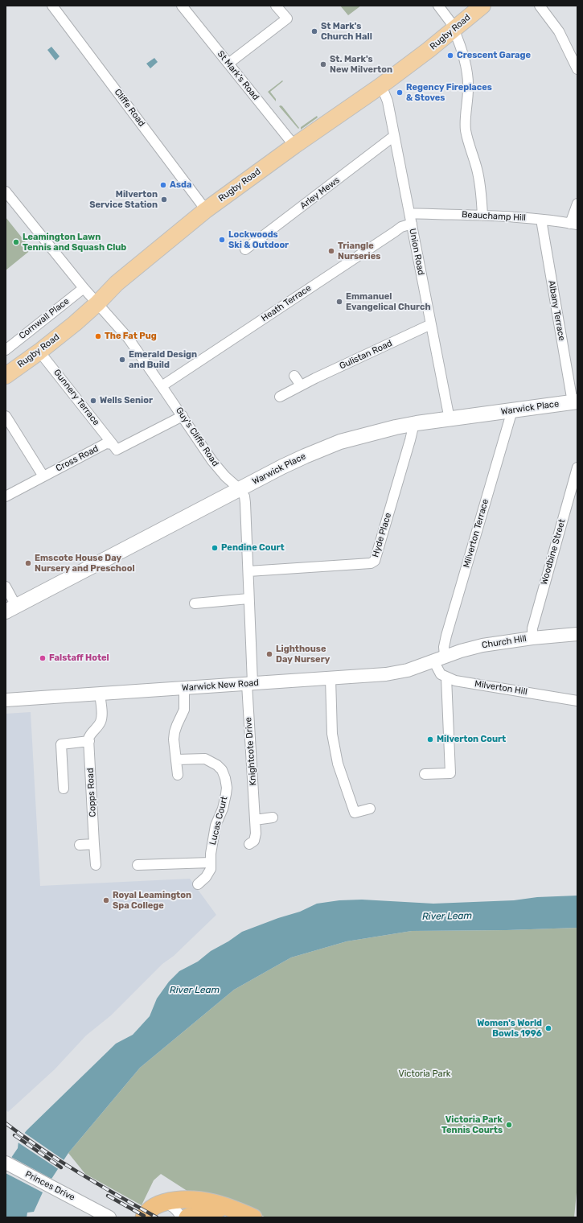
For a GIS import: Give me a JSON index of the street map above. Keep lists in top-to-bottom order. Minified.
{"streets":{"main road":["Rugby Road","Warwick Place"],"street":["St Mark's Road","Cliffe Road","Arley Mews","Beauchamp Hill","Union Road","Heath Terrace","Albany Terrace","Cornwall Place","Gulistan Road","Gunnery Terrace","Guy's Cliffe Road","Cross Road","Milverton Terrace","Hyde Place","Woodbine Street","Church Hill","Warwick New Road","Milverton Hill","Knightcote Drive","Copps Road","Lucas Court","Princes Drive"]},"crossings":[["Rugby Road","St Mark's Road"],["Rugby Road","Cliffe Road"],["Rugby Road","Union Road"],["Rugby Road","Gunnery Terrace"],["Rugby Road","Guy's Cliffe Road"],["Arley Mews","Union Road"],["Beauchamp Hill","Union Road"],["Beauchamp Hill","Albany Terrace"],["Union Road","Heath Terrace"],["Union Road","Gulistan Road"],["Union Road","Warwick Place"],["Heath Terrace","Guy's Cliffe Road"],["Albany Terrace","Warwick Place"],["Cornwall Place","Guy's Cliffe Road"],["Gunnery Terrace","Cross Road"],["Warwick Place","Guy's Cliffe Road"],["Warwick Place","Milverton Terrace"],["Warwick Place","Hyde Place"],["Guy's Cliffe Road","Cross Road"],["Guy's Cliffe Road","Hyde Place"],["Guy's Cliffe Road","Warwick New Road"],["Guy's Cliffe Road","Knightcote Drive"],["Milverton Terrace","Church Hill"],["Milverton Terrace","Warwick New Road"],["Woodbine Street","Church Hill"],["Church Hill","Warwick New Road"],["Warwick New Road","Knightcote Drive"]],"water":["River Leam"],"parks":["Victoria Park"],"places":["St Mark's Church Hall","Crescent Garage","St. Mark's New Milverton","Regency Fireplaces & Stoves","Asda","Milverton Service Station","Lockwoods Ski & Outdoor","Leamington Lawn Tennis and Squash Club","Triangle Nurseries","Emmanuel Evangelical Church","The Fat Pug","Emerald Design and Build","Wells Senior","Pendine Court","Emscote House Day Nursery and Preschool","Lighthouse Day Nursery","Falstaff Hotel","Milverton Court","Royal Leamington Spa College","Women's World Bowls 1996","Victoria Park Tennis Courts"]}
